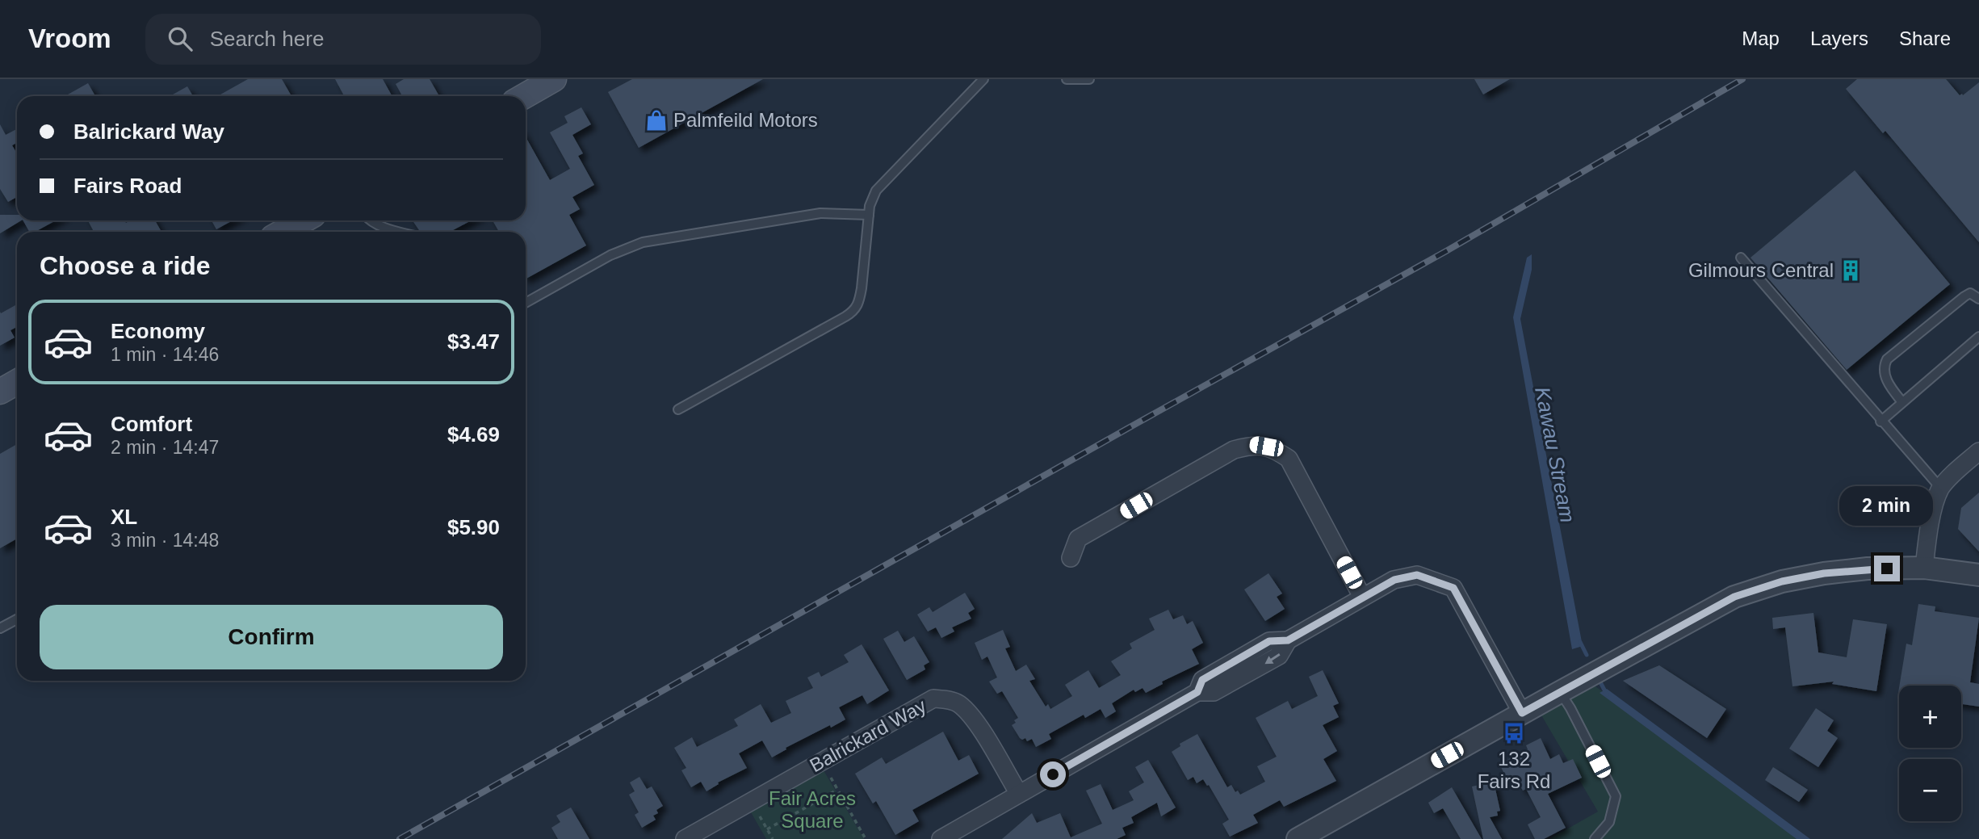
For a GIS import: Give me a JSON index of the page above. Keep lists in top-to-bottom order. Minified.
{"streets":{"street":["Balrickard Way"]},"water":["Kawau Stream"],"parks":["Fair Acres Square"],"places":{"shop":["Palmfeild Motors"],"building":["Gilmours Central"],"bus stop":["132 Fairs Rd"]},"page":{"header":"Vroom","search":"Search here","nav":["Map","Layers","Share"],"banner":["Balrickard Way","Fairs Road"],"heading":"Choose a ride","list":[{"name":"Economy","note":"1 min · 14:46","value":"$3.47"},{"name":"Comfort","note":"2 min · 14:47","value":"$4.69"},{"name":"XL","note":"3 min · 14:48","value":"$5.90"}],"bubble":"2 min","buttons":"Confirm","map_buttons":["+","−"]}}
